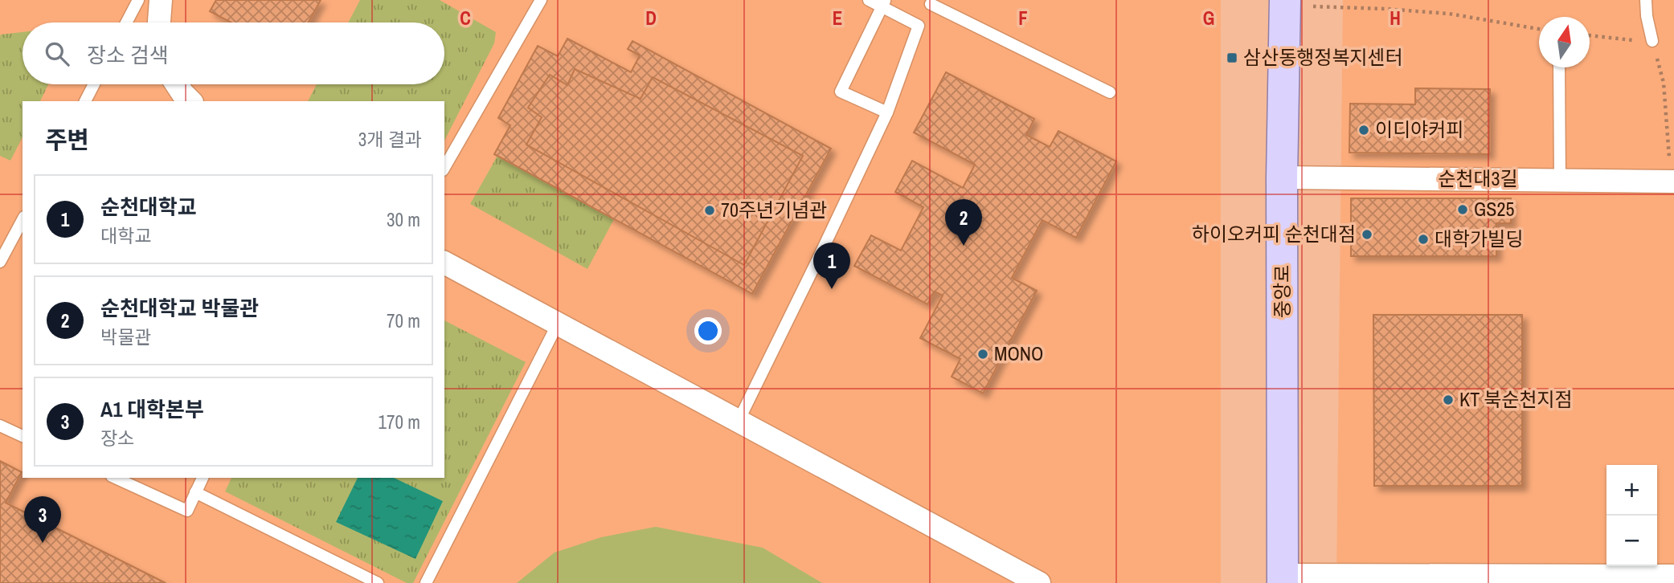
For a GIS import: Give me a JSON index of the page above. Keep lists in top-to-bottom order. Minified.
{"streets":{"main road":["중앙로"],"street":["순천대3길"]},"crossings":[["순천대3길","중앙로"]],"places":{"transit":["삼산동행정복지센터"],"other":["이디야커피","GS25","70주년기념관","하이오커피 순천대점","대학가빌딩","MONO","KT 북순천지점"]},"north":"top","page":{"search":"장소 검색","heading":["주변","3개 결과"],"list":[{"mark":"1","name":"순천대학교","note":"대학교","value":"30 m"},{"mark":"2","name":"순천대학교 박물관","note":"박물관","value":"70 m"},{"mark":"3","name":"A1 대학본부","note":"장소","value":"170 m"}],"pins":["2","1","3"],"map_buttons":["+","−"]},"grid":{"columns":["C","D","E","F","G","H"]}}
